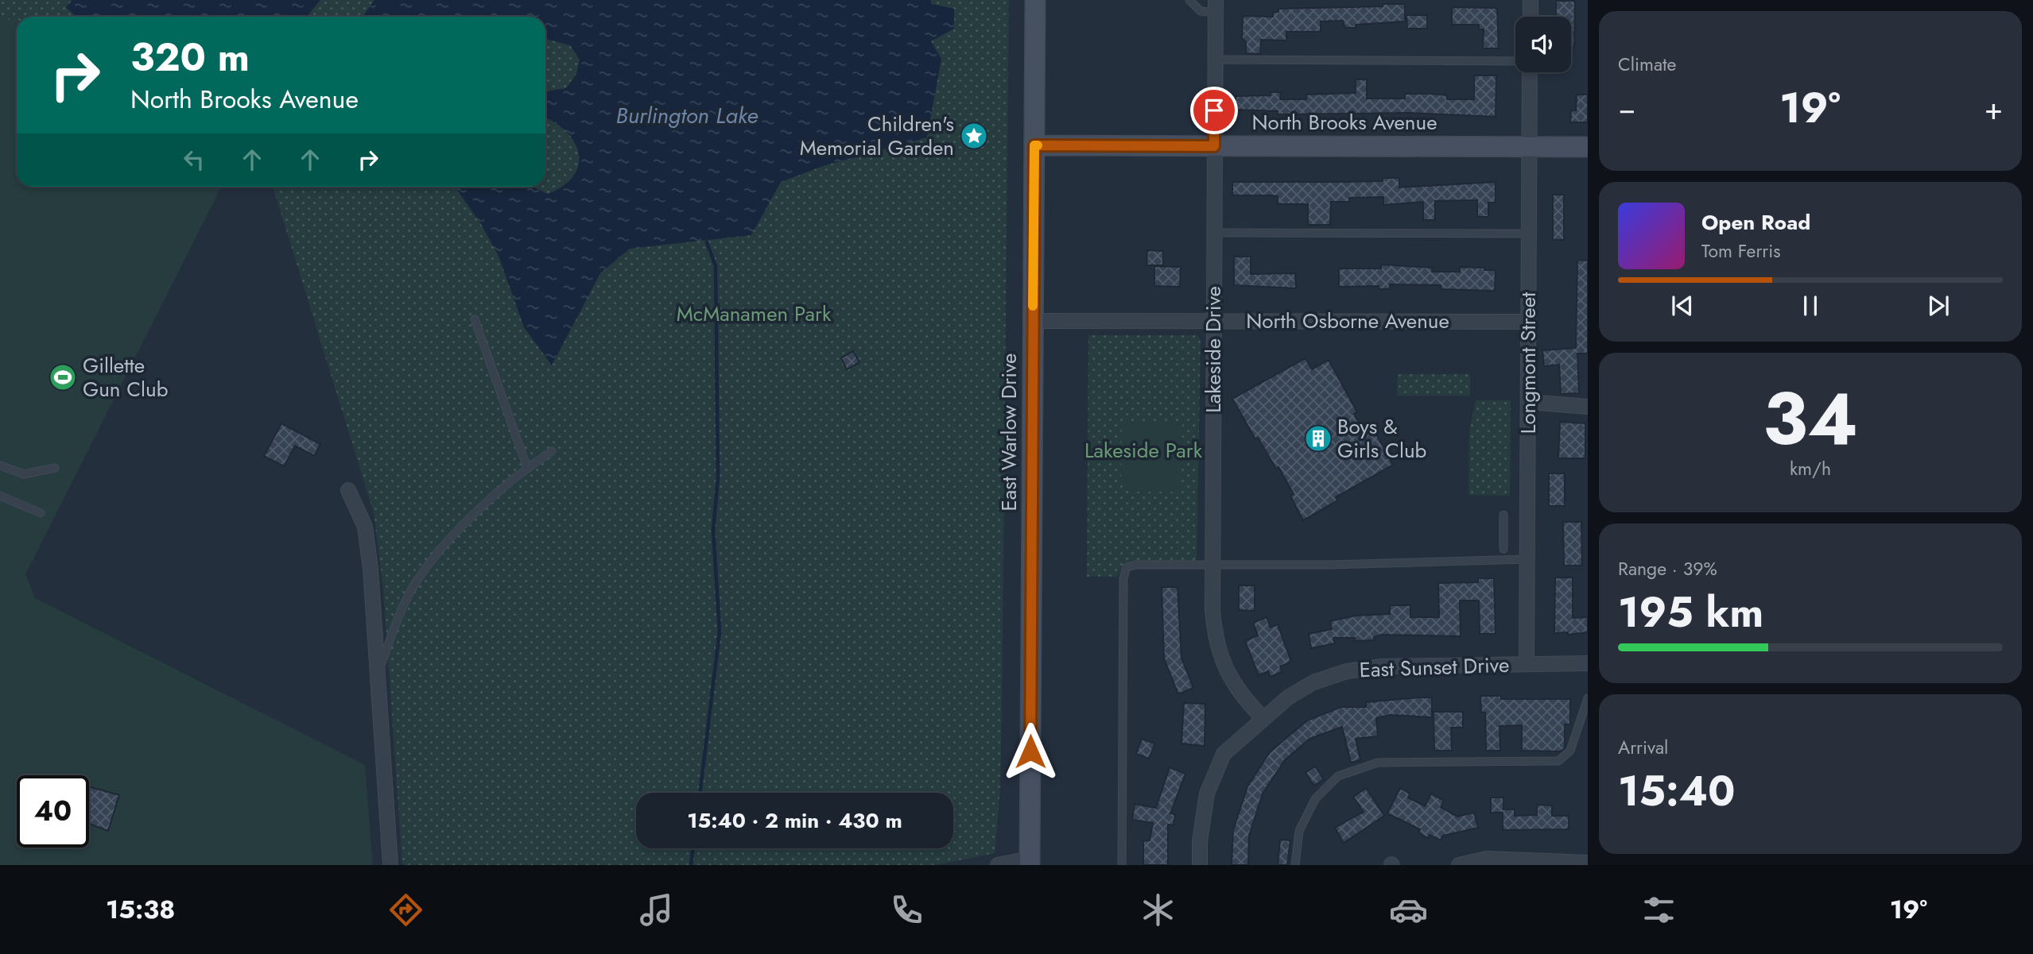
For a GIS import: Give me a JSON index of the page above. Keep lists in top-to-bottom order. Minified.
{"streets":{"street":["North Brooks Avenue","North Osborne Avenue","Lakeside Drive","Longmont Street","East Warlow Drive","East Sunset Drive"]},"crossings":[["North Brooks Avenue","Lakeside Drive"],["North Brooks Avenue","Longmont Street"],["North Brooks Avenue","East Warlow Drive"],["North Osborne Avenue","Lakeside Drive"],["North Osborne Avenue","Longmont Street"],["North Osborne Avenue","East Warlow Drive"],["Lakeside Drive","East Sunset Drive"],["Longmont Street","East Sunset Drive"]],"water":["Burlington Lake"],"parks":["McManamen Park","Lakeside Park"],"places":{"place":["Children's Memorial Garden"],"sports":["Gillette Gun Club"],"building":["Boys & Girls Club"]},"page":{"tile":["Climate",["34","km/h"],["Range · 39%","195 km"],["Arrival","15:40"]],"turn":["320 m","North Brooks Avenue"],"heat":["−","19°","+"],"song":["Open Road","Tom Ferris"],"limit":"40","trip":"15:40 · 2 min · 430 m","tabs":["15:38","19°"]}}
